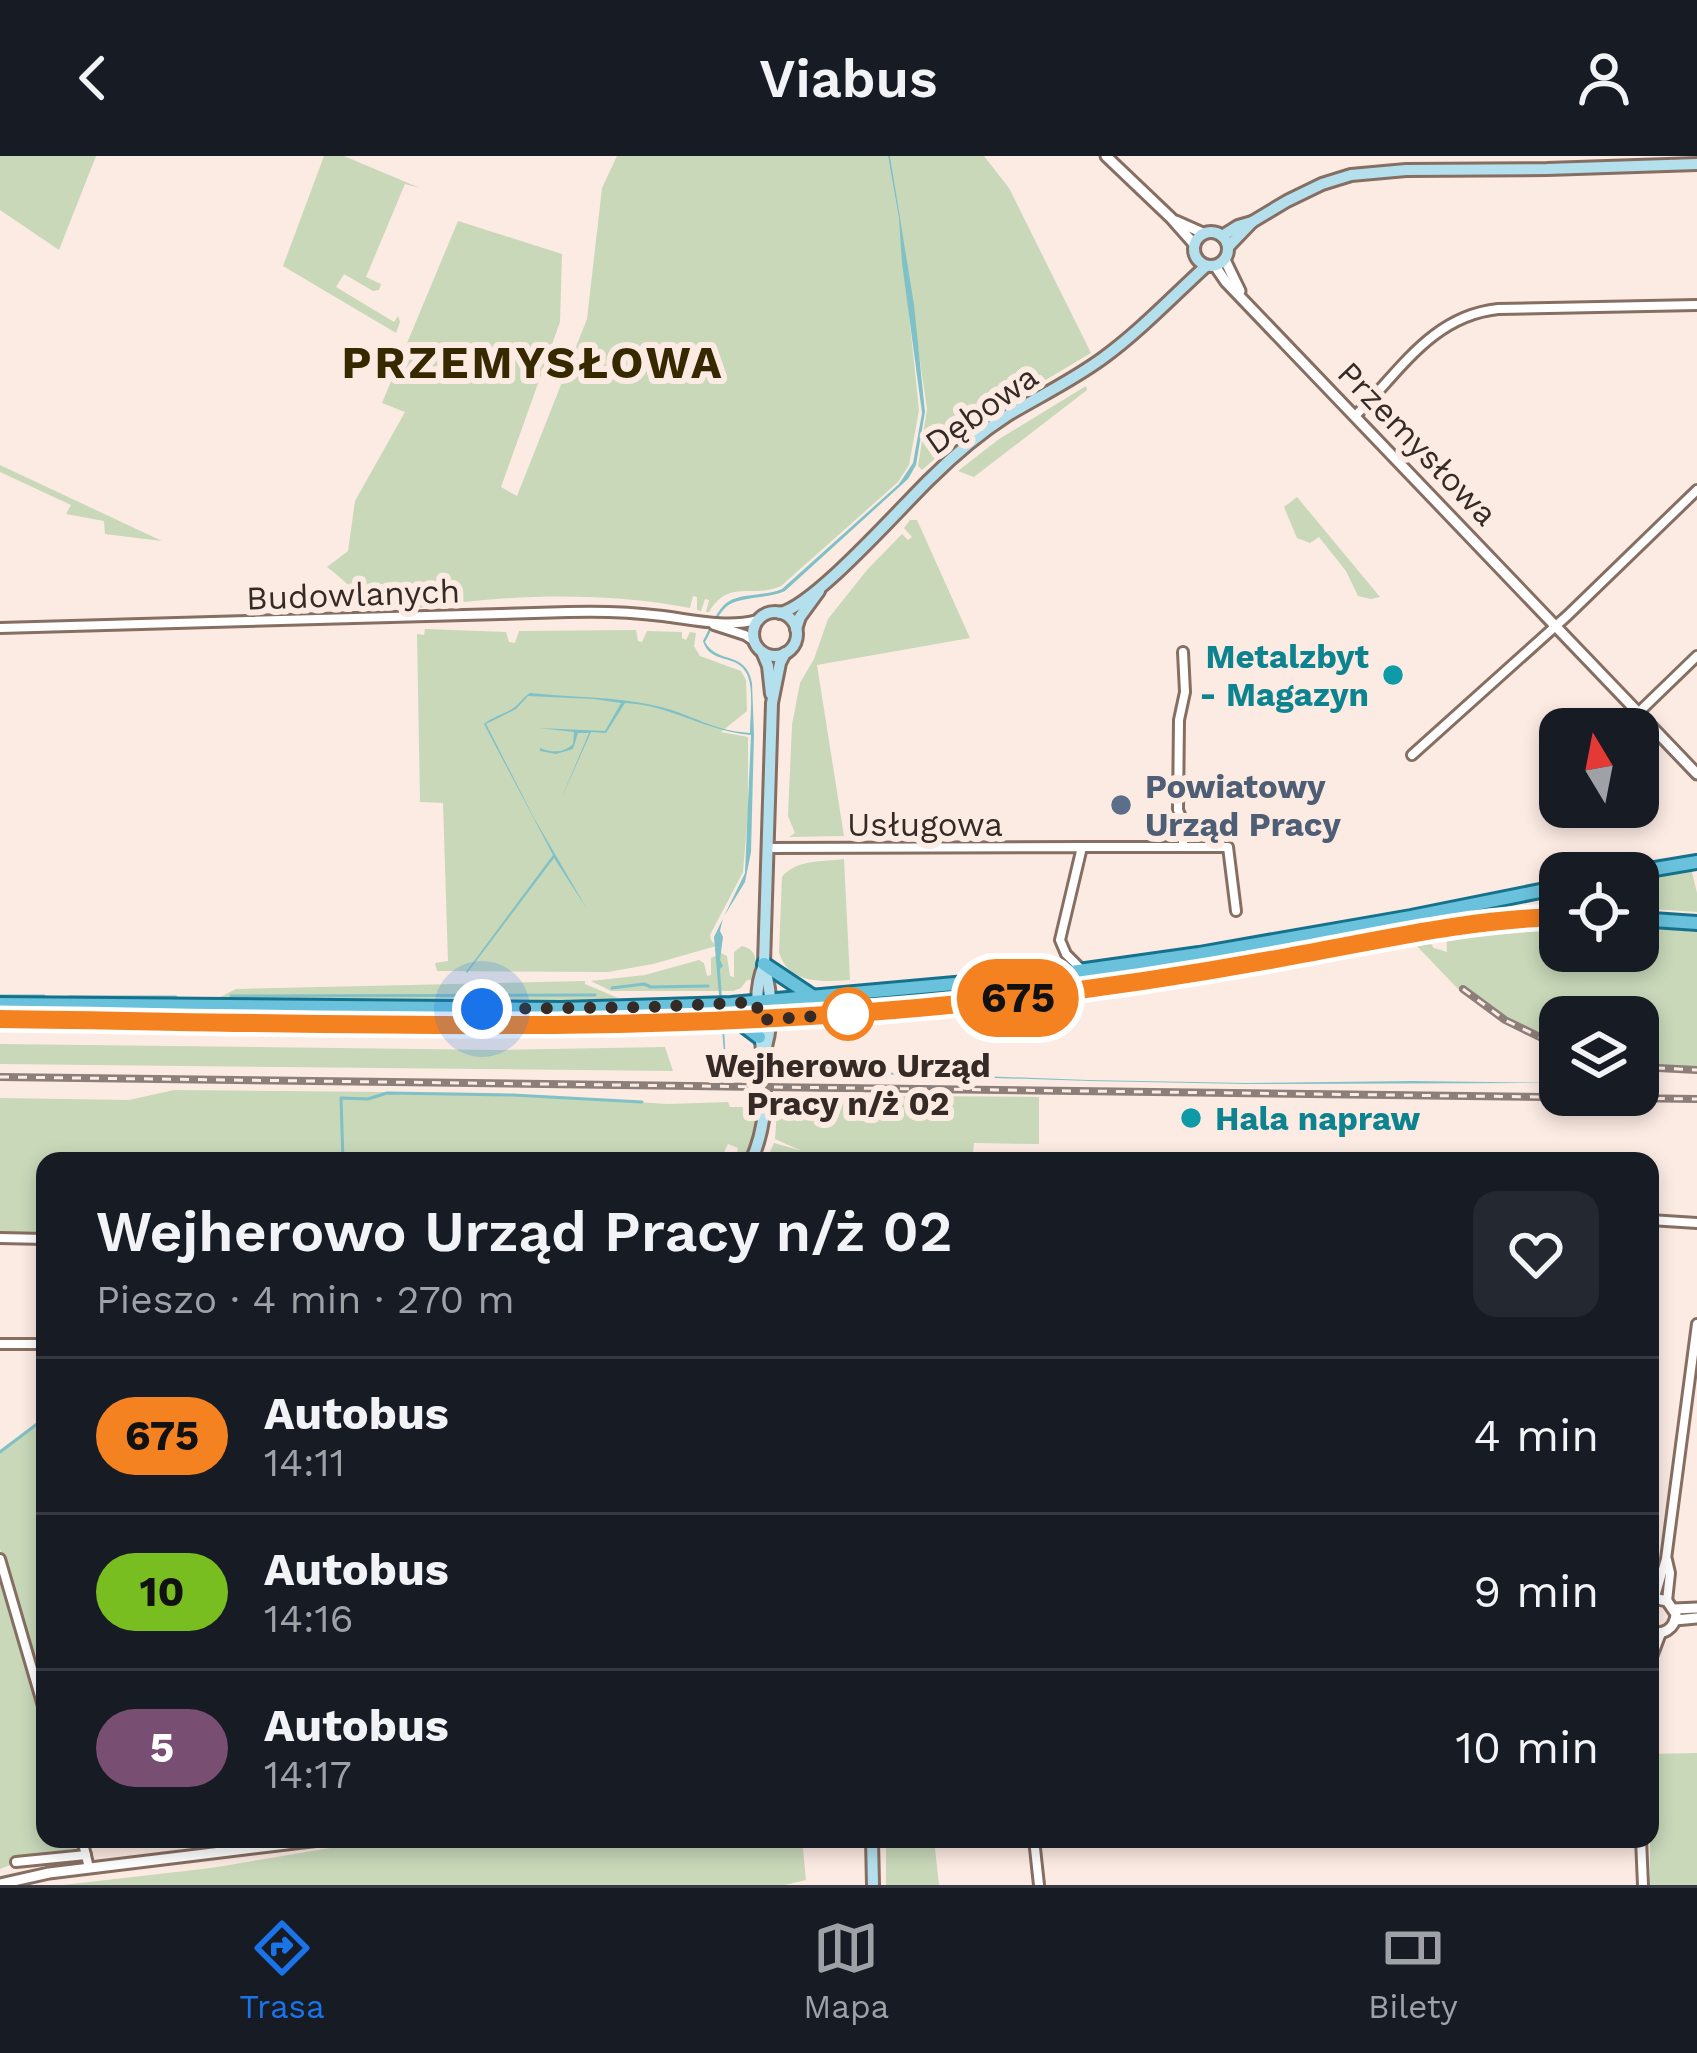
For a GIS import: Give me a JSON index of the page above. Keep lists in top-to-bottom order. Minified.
{"streets":{"main road":["Dębowa"],"street":["Przemysłowa","Budowlanych","Usługowa"]},"crossings":[["Dębowa","Przemysłowa"],["Dębowa","Budowlanych"]],"districts":["PRZEMYSŁOWA"],"places":["Metalzbyt - Magazyn","Powiatowy Urząd Pracy","Wejherowo Urząd Pracy n/ż 02","Hala napraw"],"lines":["bus line 675"],"north":"top","page":{"header":"Viabus","on_map":"675","heading":["Wejherowo Urząd Pracy n/ż 02","Pieszo · 4 min · 270 m"],"list":[{"mark":"675","name":"Autobus","note":"14:11","value":"4 min"},{"mark":"10","name":"Autobus","note":"14:16","value":"9 min"},{"mark":"5","name":"Autobus","note":"14:17","value":"10 min"}],"tabs":["Trasa","Mapa","Bilety"]}}
